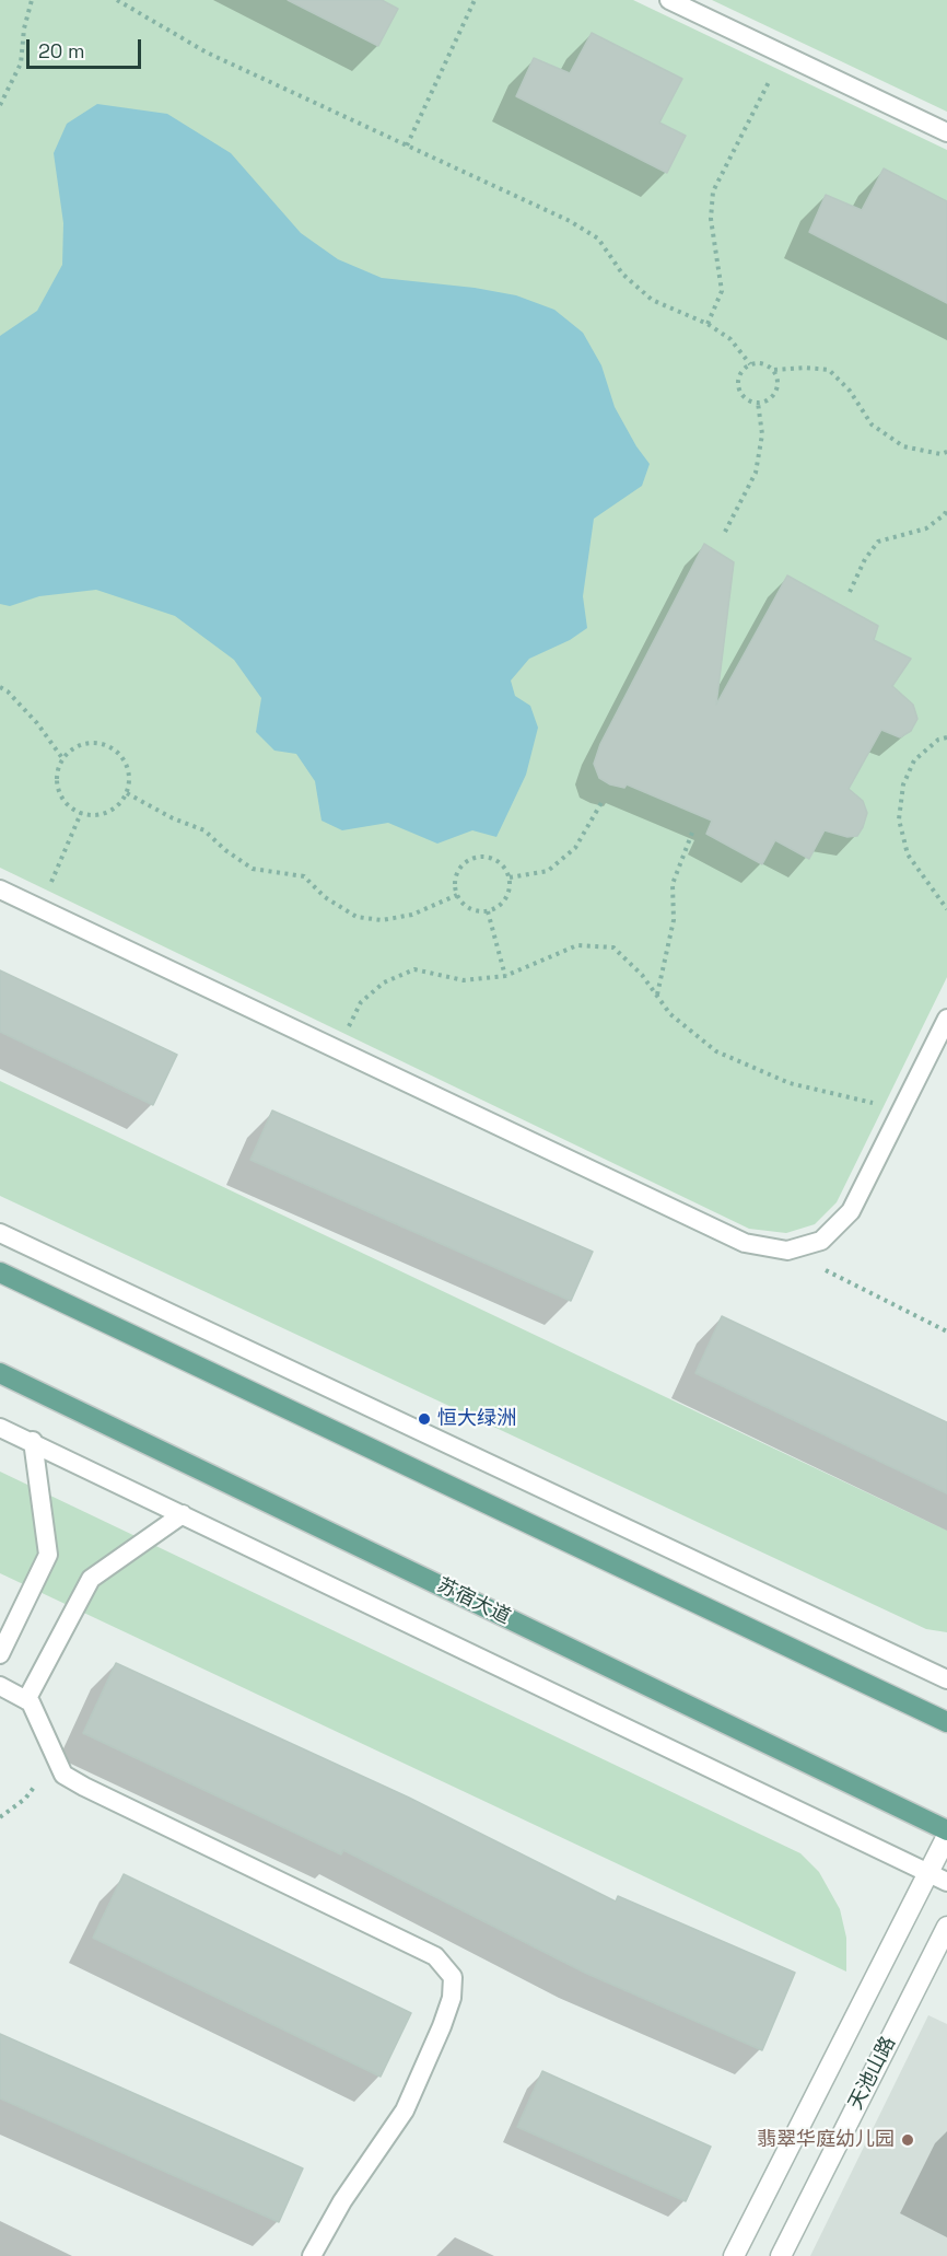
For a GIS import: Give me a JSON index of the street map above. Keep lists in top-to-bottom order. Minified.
{"streets":{"main road":["苏宿大道"],"street":["天池山路"]},"places":["恒大绿洲","翡翠华庭幼儿园"],"scale_bar":"20 m"}
